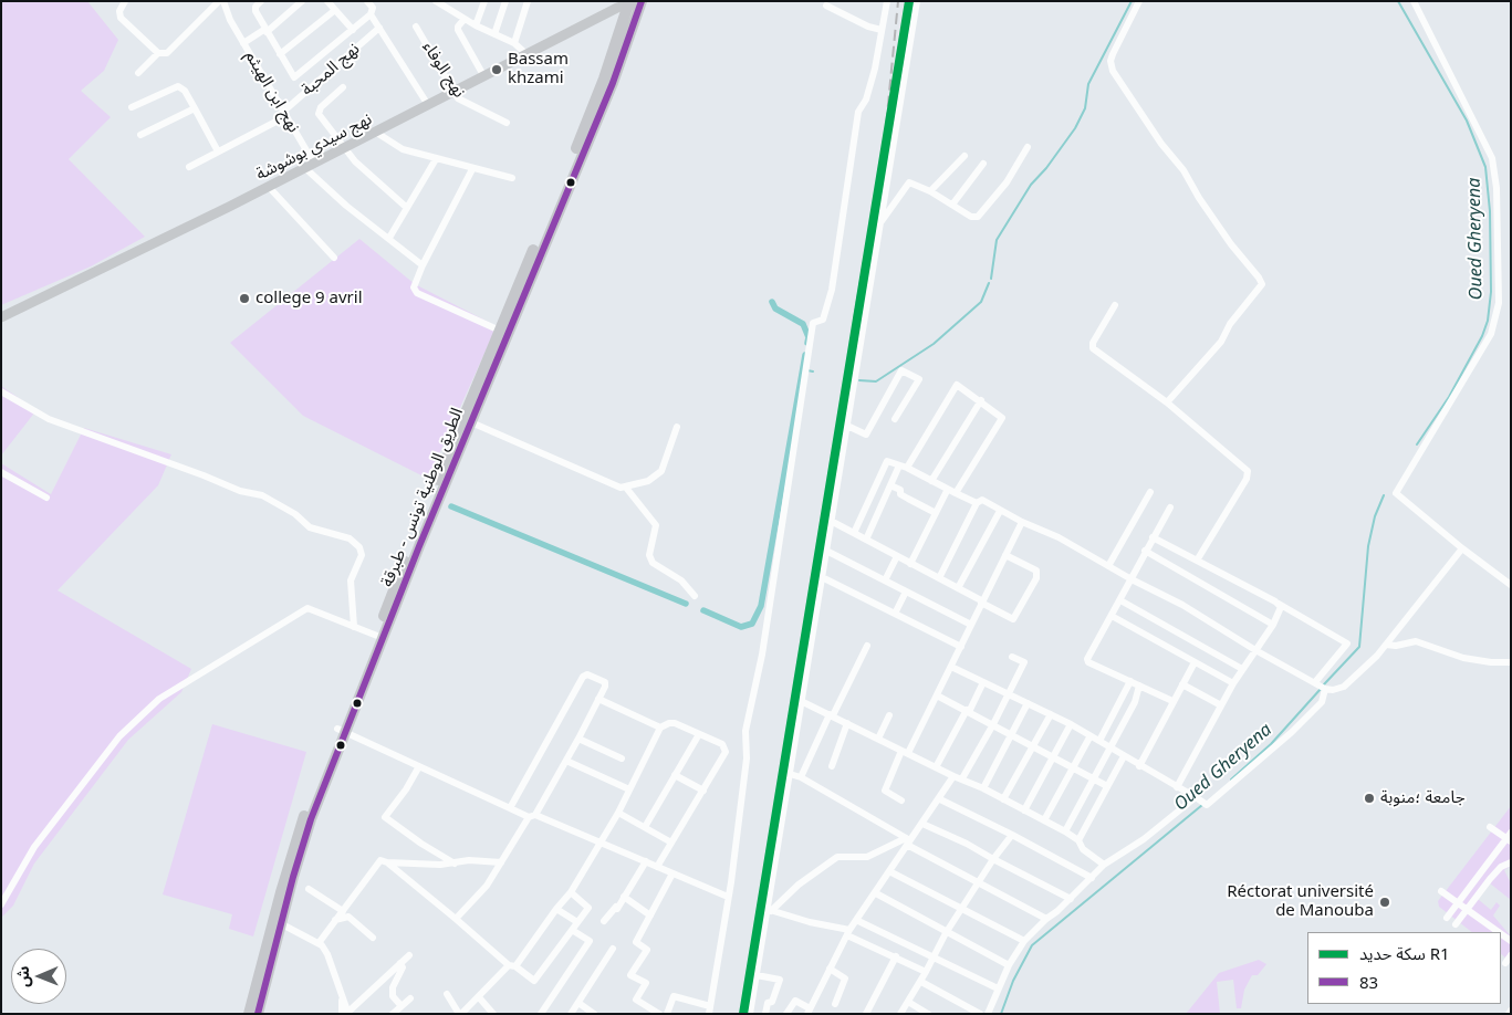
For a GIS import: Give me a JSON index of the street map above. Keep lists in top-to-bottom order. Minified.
{"streets":{"main road":["الطريق الوطنية تونس - طبرقة"],"street":["نهج المحبة","نهج الوفاء","نهج ابن الهيثم","نهج سيدي بوشوشة"]},"crossings":[["نهج المحبة","نهج ابن الهيثم"],["نهج الوفاء","نهج سيدي بوشوشة"],["نهج ابن الهيثم","نهج سيدي بوشوشة"],["نهج سيدي بوشوشة","الطريق الوطنية تونس - طبرقة"]],"water":["Oued Gheryena"],"places":["Bassam khzami","college 9 avril","جامعة ؛منوبة","Réctorat université de Manouba"],"lines":["rail line R1","transit line 83"],"legend":["سكة حديد R1","83"],"north":"left"}
